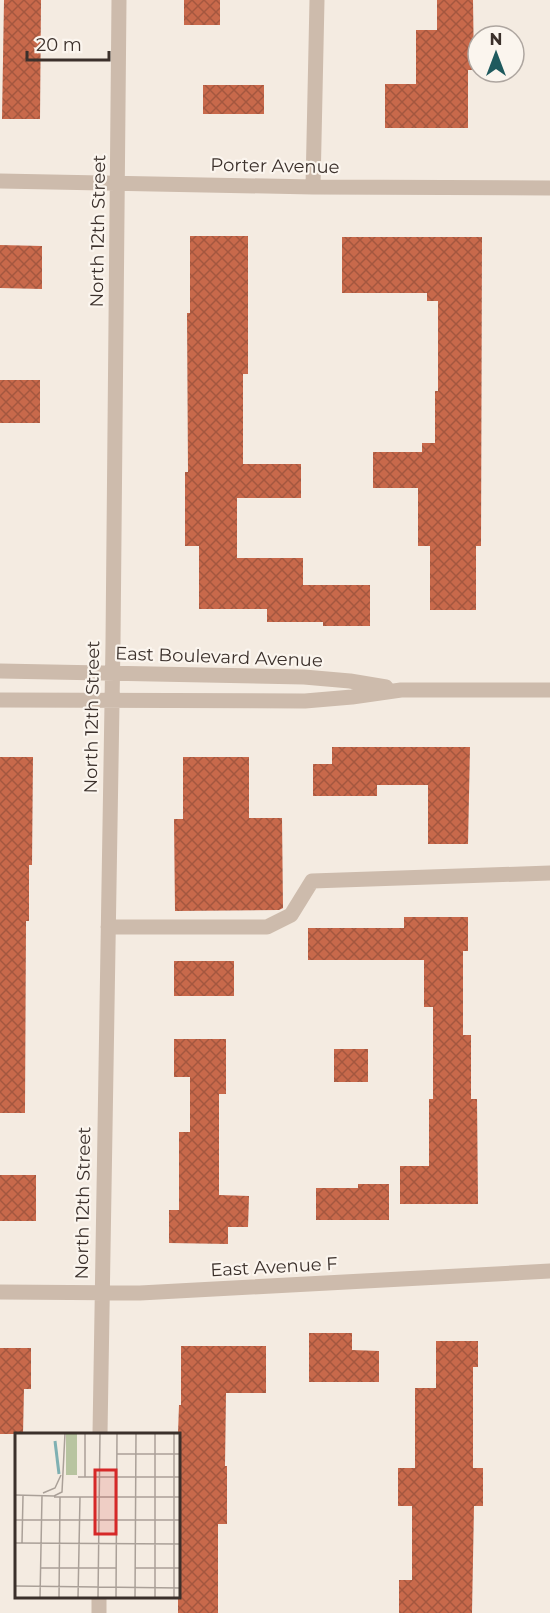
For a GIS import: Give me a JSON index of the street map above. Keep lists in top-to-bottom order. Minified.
{"streets":{"street":["Porter Avenue","North 12th Street","East Boulevard Avenue","East Avenue F"]},"crossings":[["Porter Avenue","North 12th Street"],["North 12th Street","East Boulevard Avenue"],["North 12th Street","East Avenue F"]],"scale_bar":"20 m","north":"top"}
